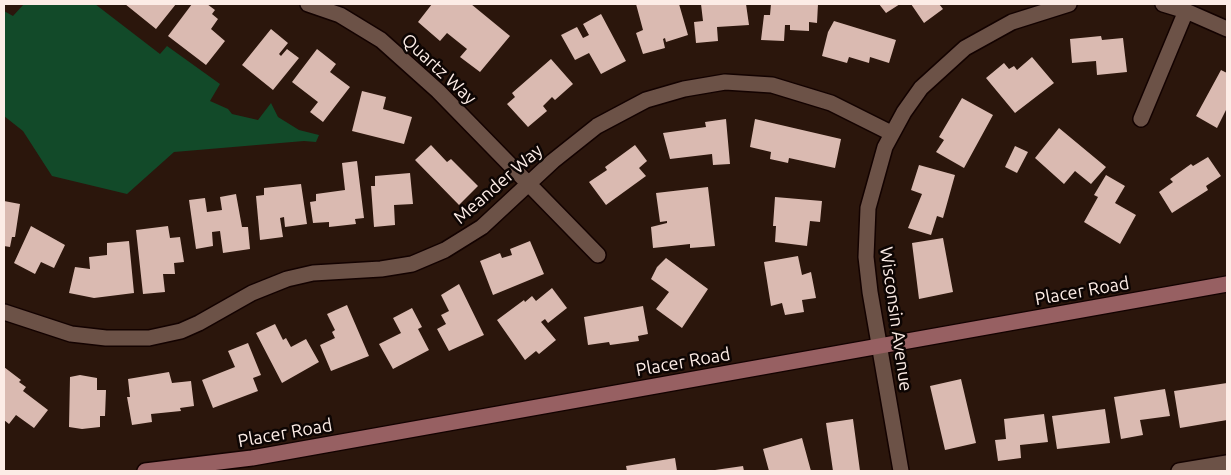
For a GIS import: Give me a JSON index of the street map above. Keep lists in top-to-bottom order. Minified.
{"streets":{"main road":["Placer Road"],"street":["Quartz Way","Meander Way","Wisconsin Avenue"]},"crossings":[["Quartz Way","Meander Way"],["Meander Way","Wisconsin Avenue"],["Placer Road","Wisconsin Avenue"]]}
